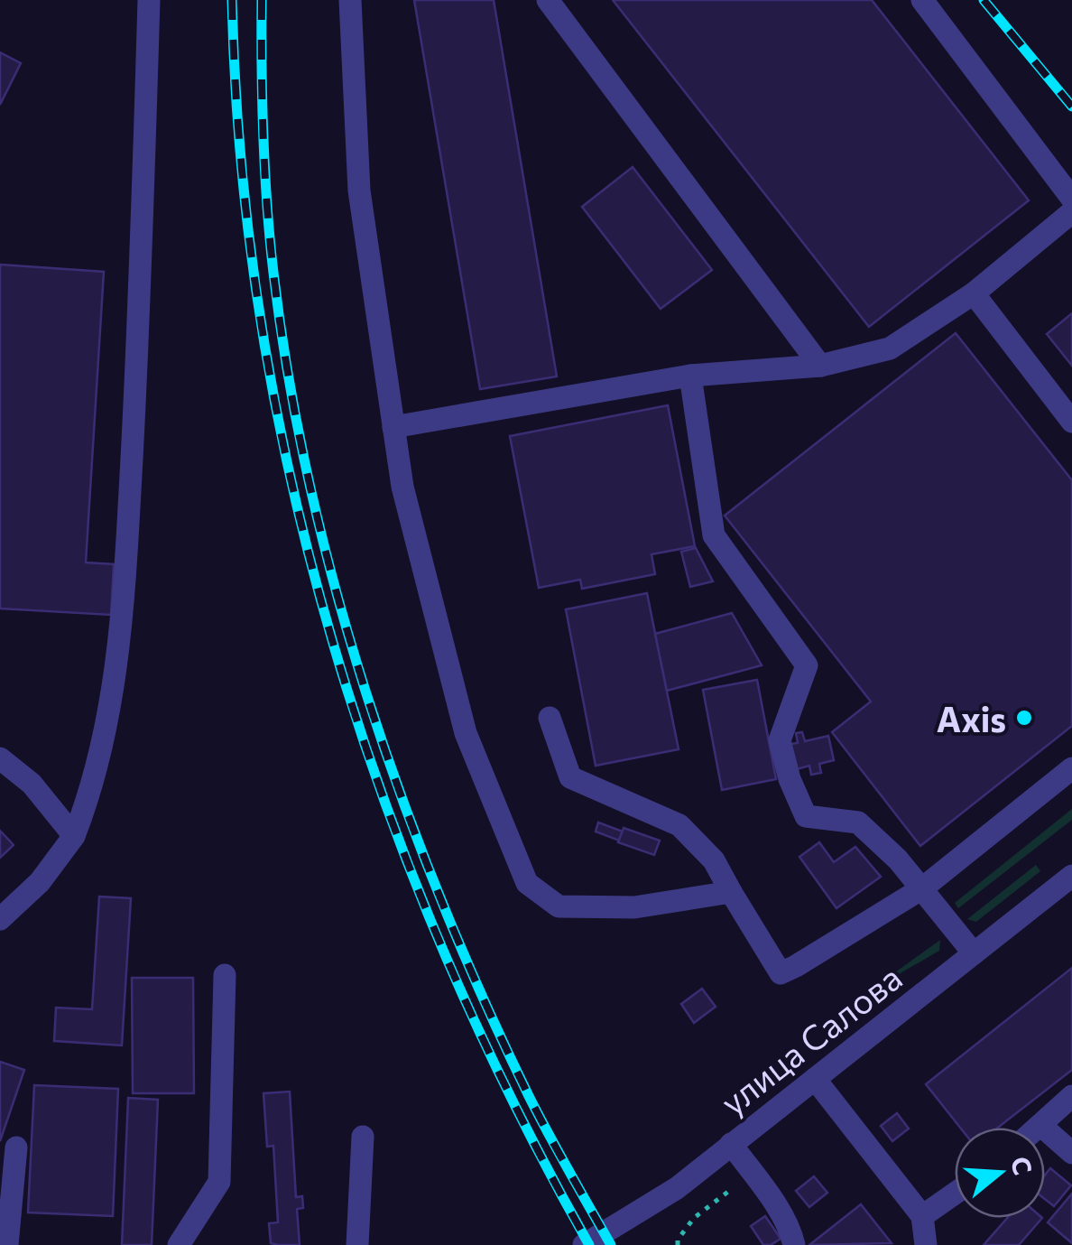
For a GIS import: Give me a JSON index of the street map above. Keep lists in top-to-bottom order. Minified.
{"streets":{"street":["улица Салова"]},"places":["Axis"],"north":"right"}
